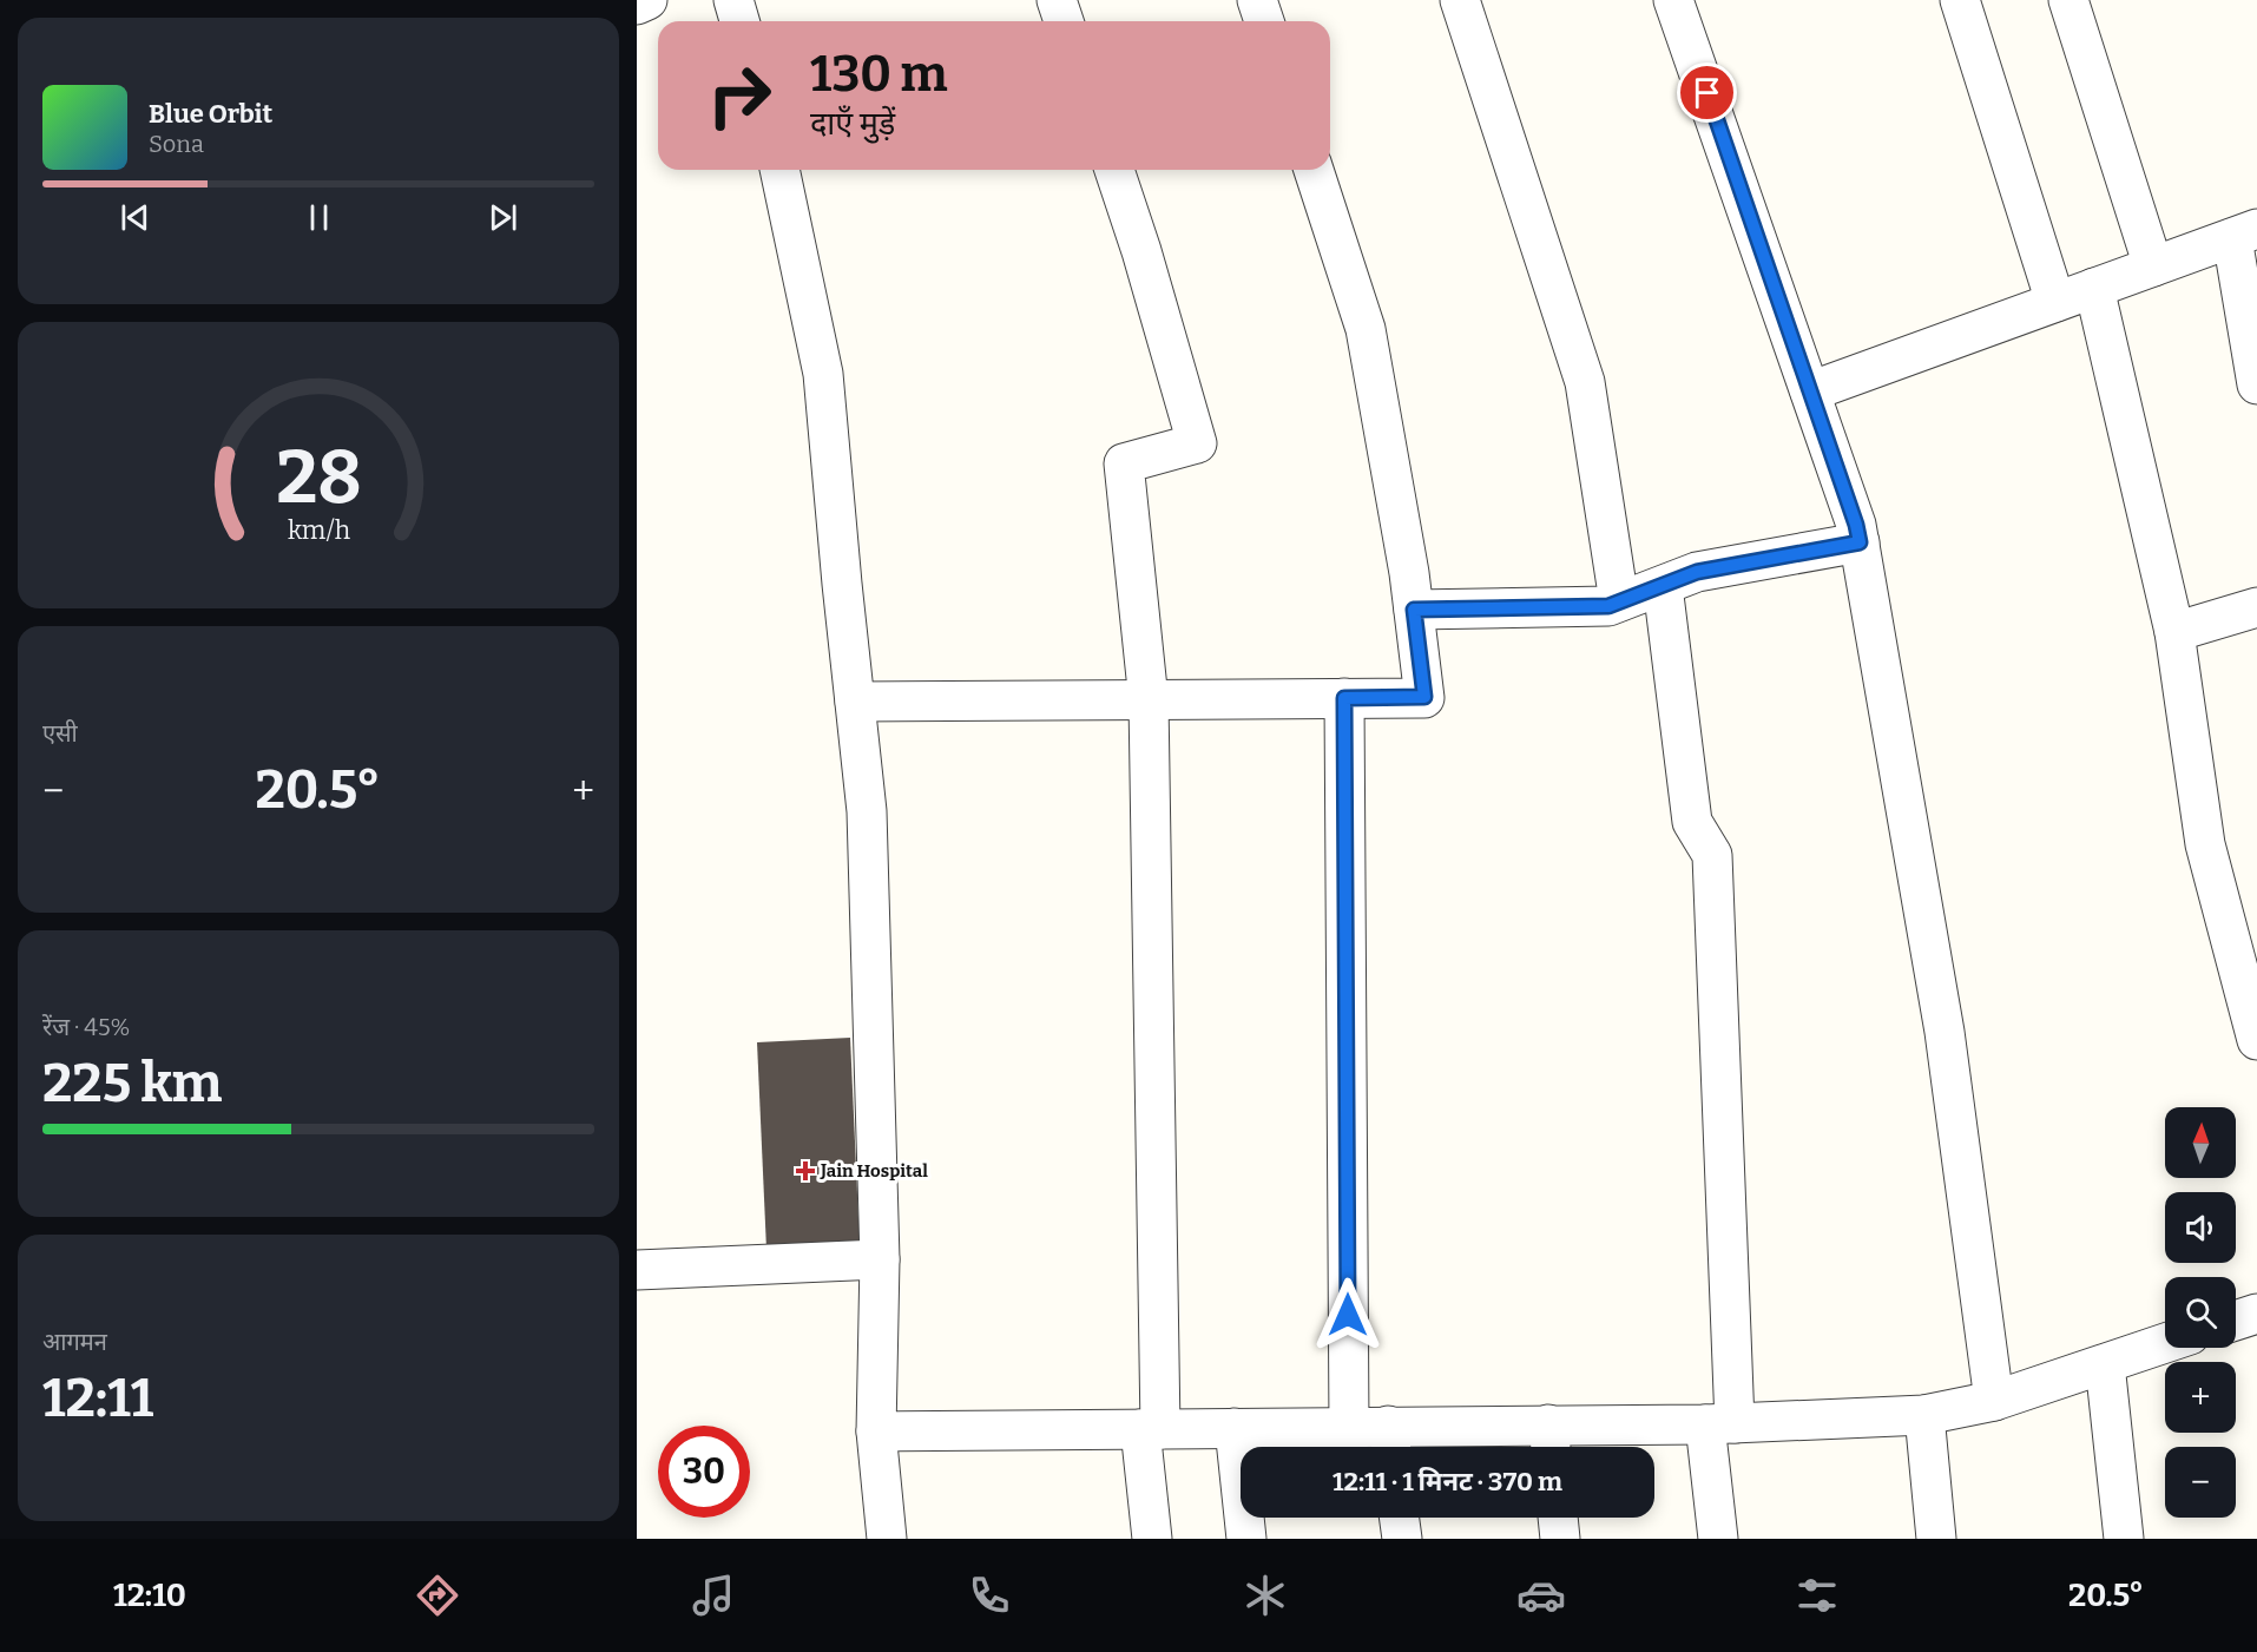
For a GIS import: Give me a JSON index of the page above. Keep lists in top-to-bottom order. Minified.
{"places":{"health":["Jain Hospital"]},"north":"top","page":{"turn":["130 m","दाएँ मुड़ें"],"song":["Blue Orbit","Sona"],"tile":["एसी",["रेंज · 45%","225 km"],["आगमन","12:11"]],"heat":["−","20.5°","+"],"map_buttons":["+","−"],"limit":"30","trip":"12:11 · 1 मिनट · 370 m","tabs":["12:10","20.5°"],"gauge":["28","km/h"]}}
